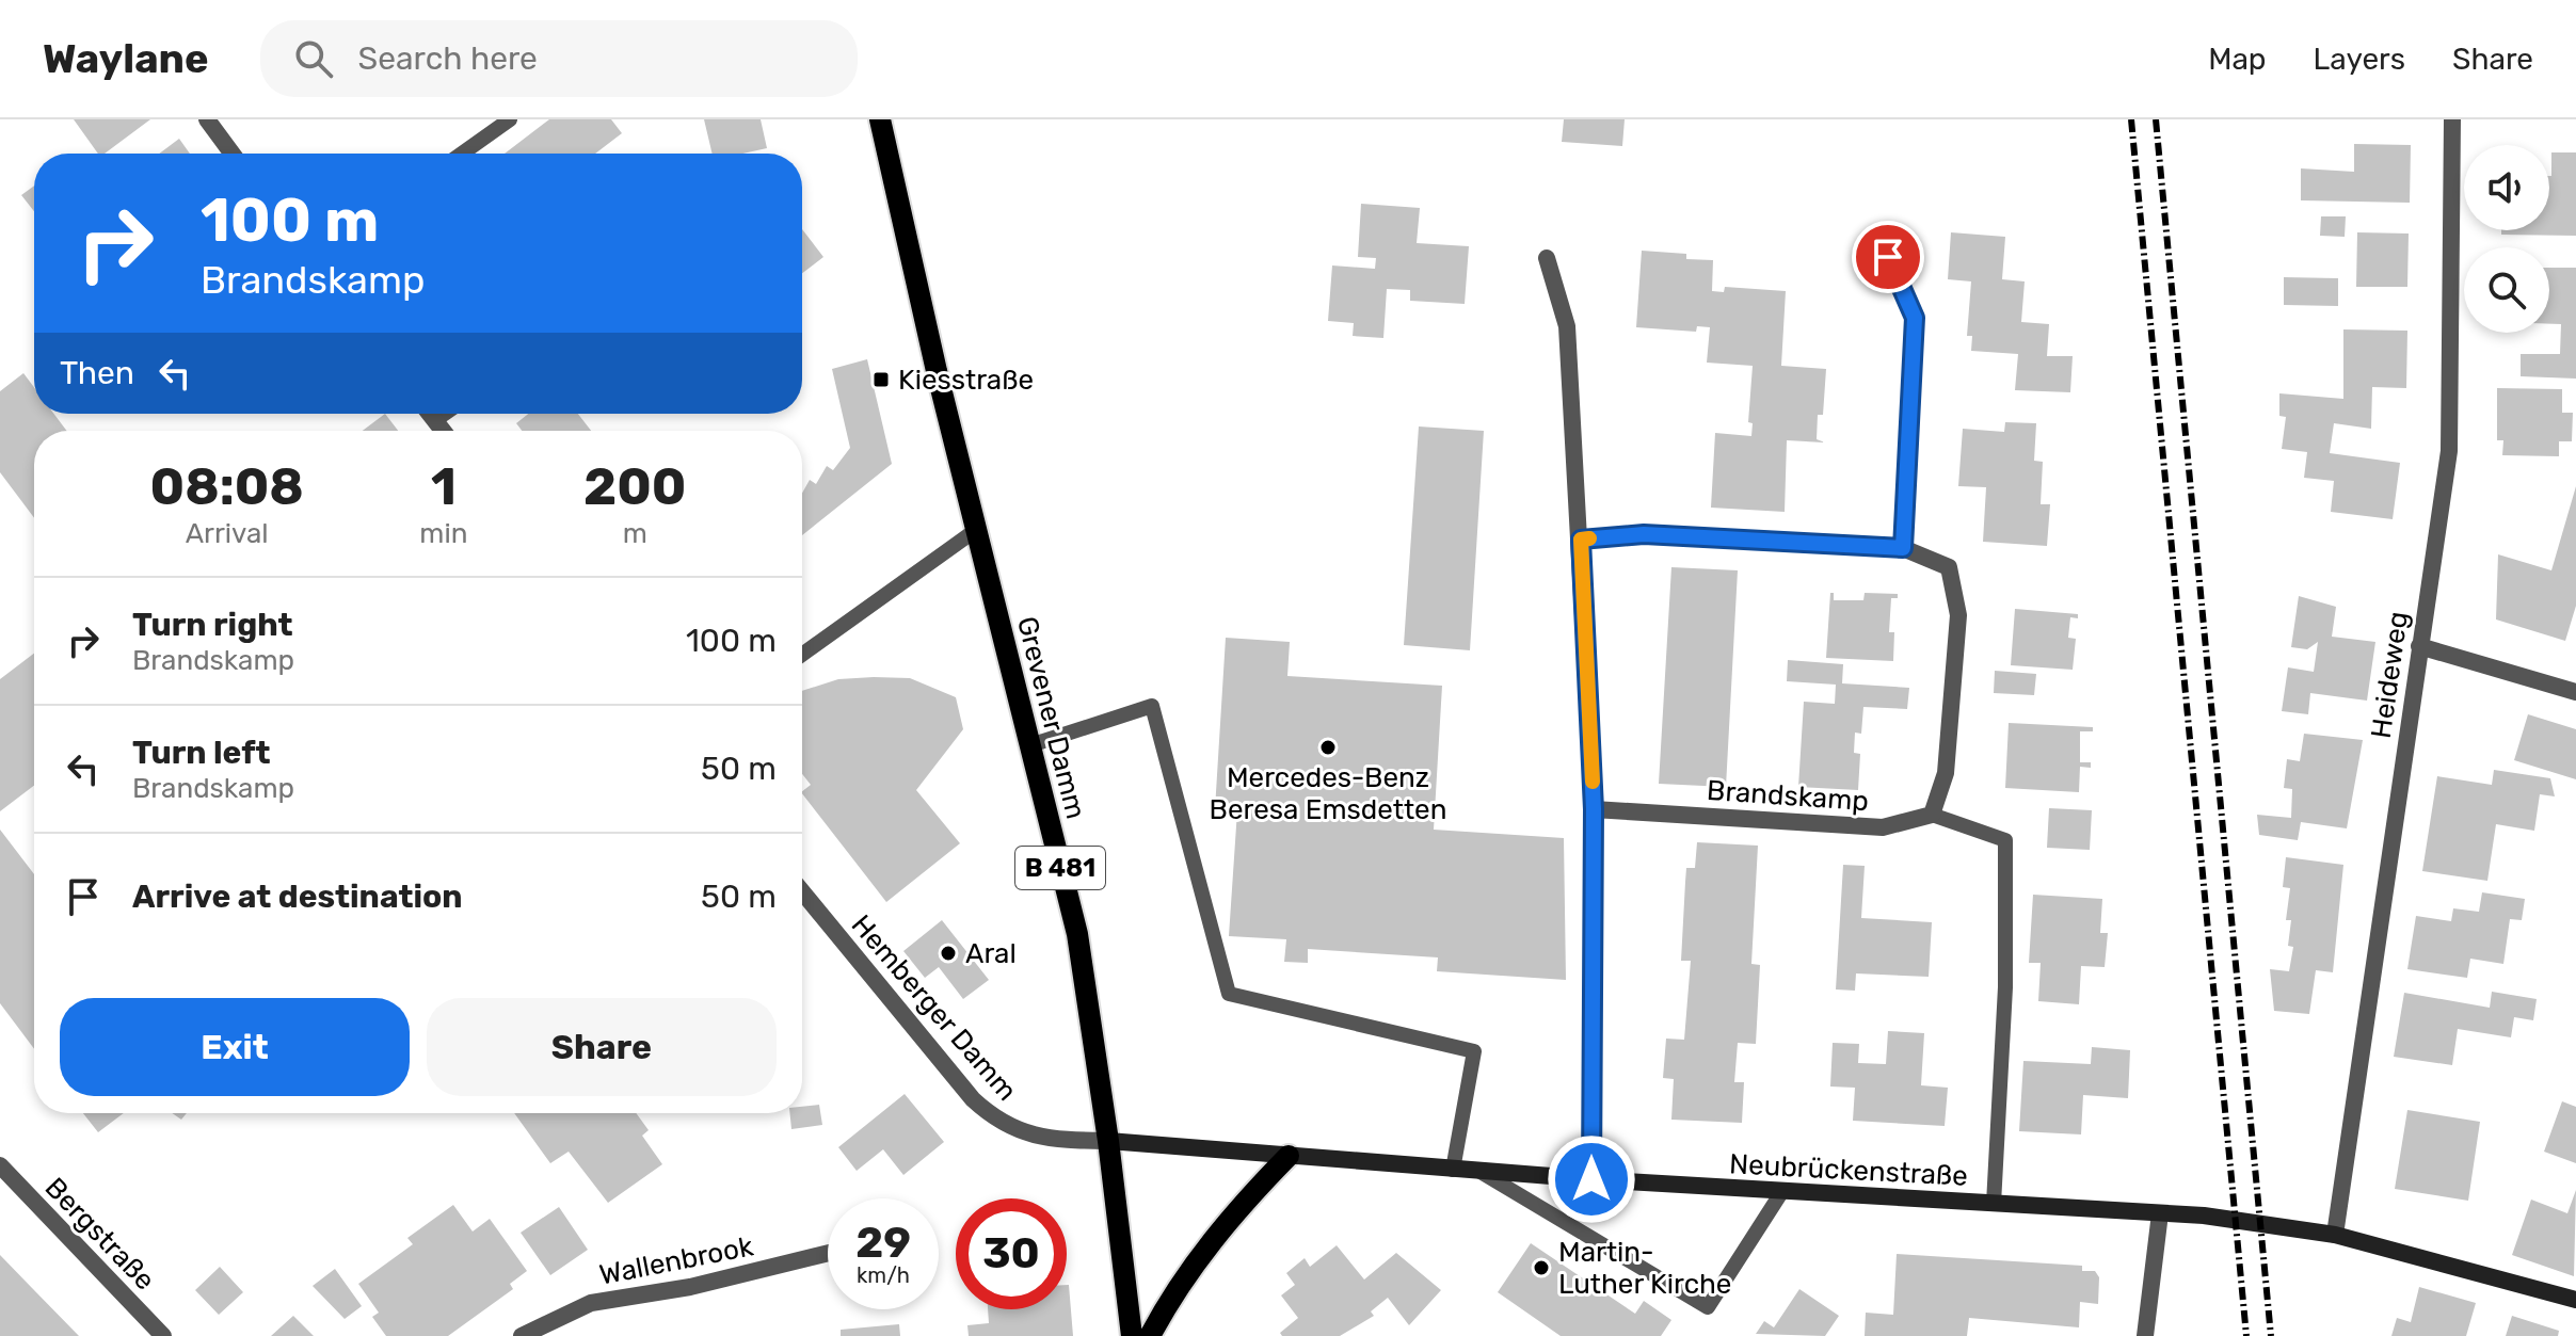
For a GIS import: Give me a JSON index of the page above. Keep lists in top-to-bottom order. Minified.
{"streets":{"main road":["Grevener Damm","B 481"],"street":["Heideweg","Brandskamp","Hemberger Damm","Neubrückenstraße","Bergstraße","Wallenbrook"]},"crossings":[["Heideweg","Neubrückenstraße"],["Grevener Damm","Hemberger Damm"],["Grevener Damm","Neubrückenstraße"],["Hemberger Damm","Neubrückenstraße"]],"places":{"transit":["Kiesstraße"],"other":["Mercedes-Benz Beresa Emsdetten","Aral","Martin- Luther Kirche"]},"page":{"header":"Waylane","search":"Search here","nav":["Map","Layers","Share"],"turn":["100 m","Brandskamp"],"then":"Then","eta":["08:08","Arrival","1","min","200","m"],"list":[{"name":"Turn right","note":"Brandskamp","value":"100 m"},{"name":"Turn left","note":"Brandskamp","value":"50 m"},{"name":"Arrive at destination","value":"50 m"}],"buttons":["Exit","Share"],"speed":"29 km/h","limit":"30"}}
